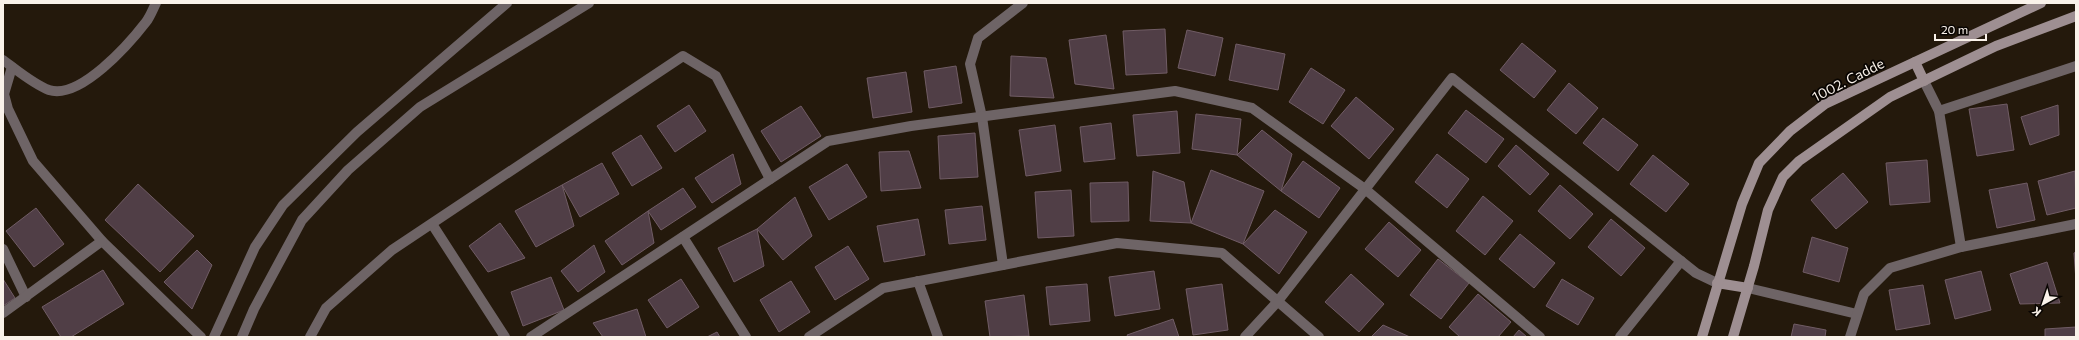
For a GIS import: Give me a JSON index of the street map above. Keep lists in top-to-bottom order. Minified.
{"streets":{"main road":["1002. Cadde"]},"scale_bar":"20 m","north":"bottom left"}
